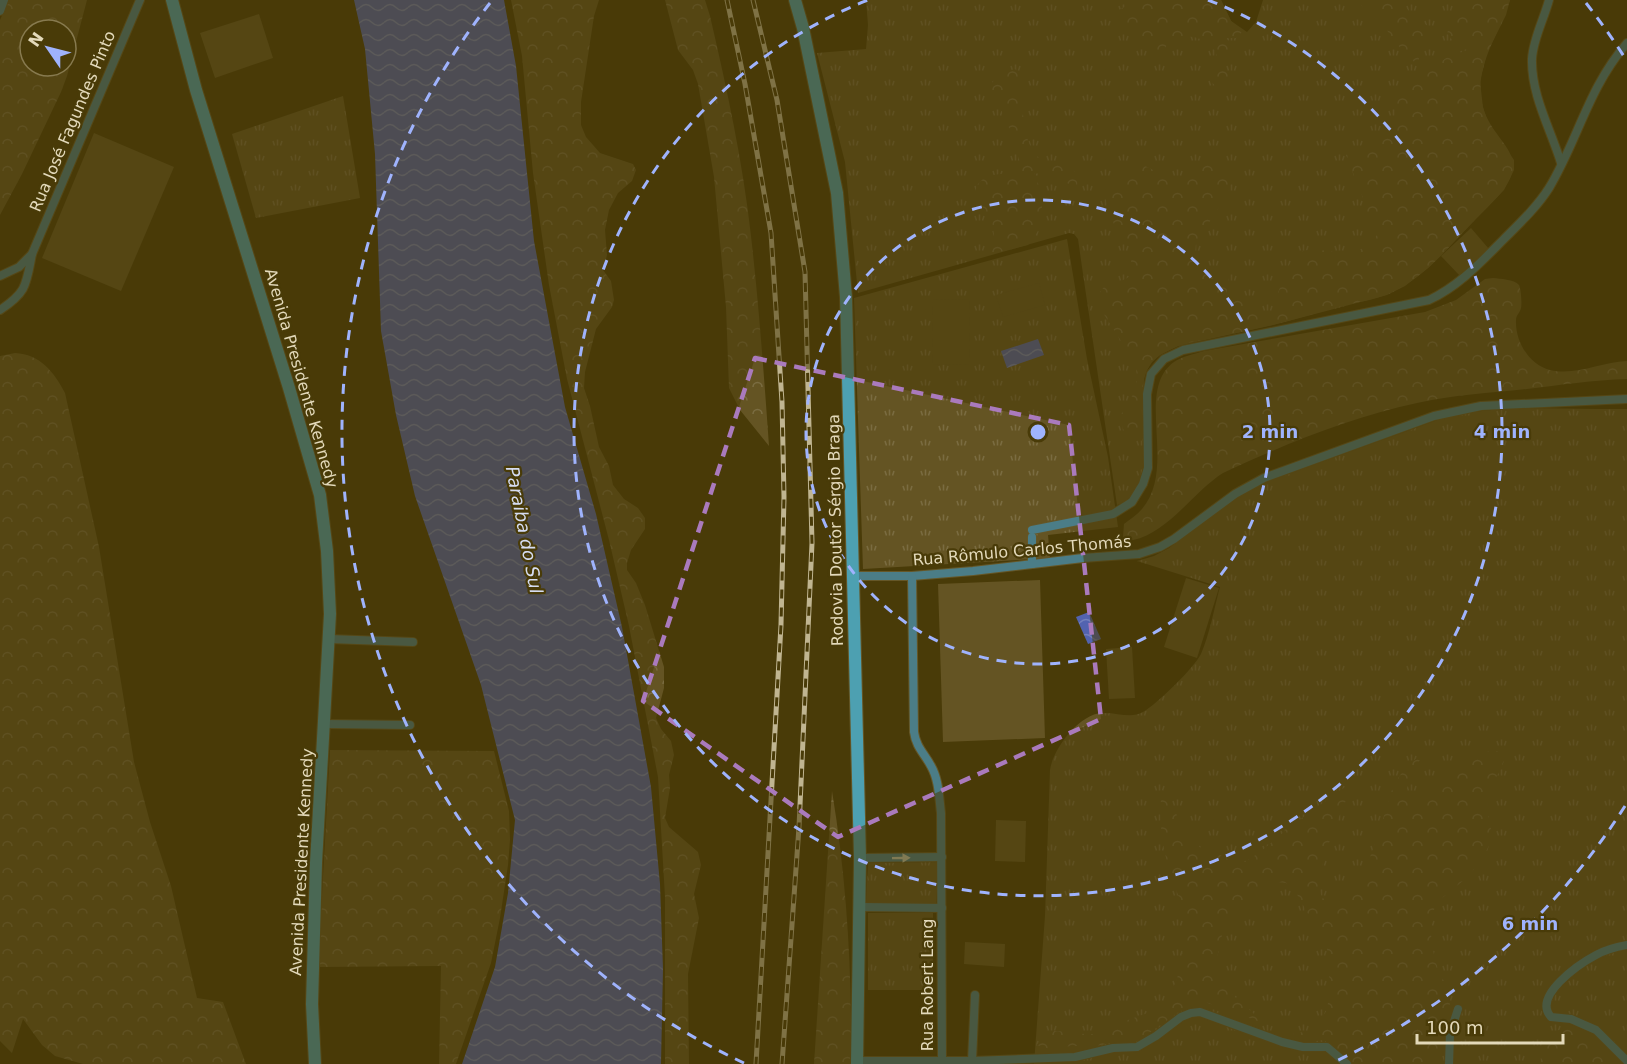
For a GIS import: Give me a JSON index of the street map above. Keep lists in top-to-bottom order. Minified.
{"streets":{"main road":["Avenida Presidente Kennedy","Rodovia Doutor Sérgio Braga"],"street":["Rua José Fagundes Pinto","Rua Rômulo Carlos Thomás","Rua Robert Lang"]},"crossings":[["Rodovia Doutor Sérgio Braga","Rua Rômulo Carlos Thomás"],["Rua Rômulo Carlos Thomás","Rua Robert Lang"]],"water":["Paraiba do Sul"],"scale_bar":"100 m","north":"top left","rings":["2 min","4 min","6 min"]}
